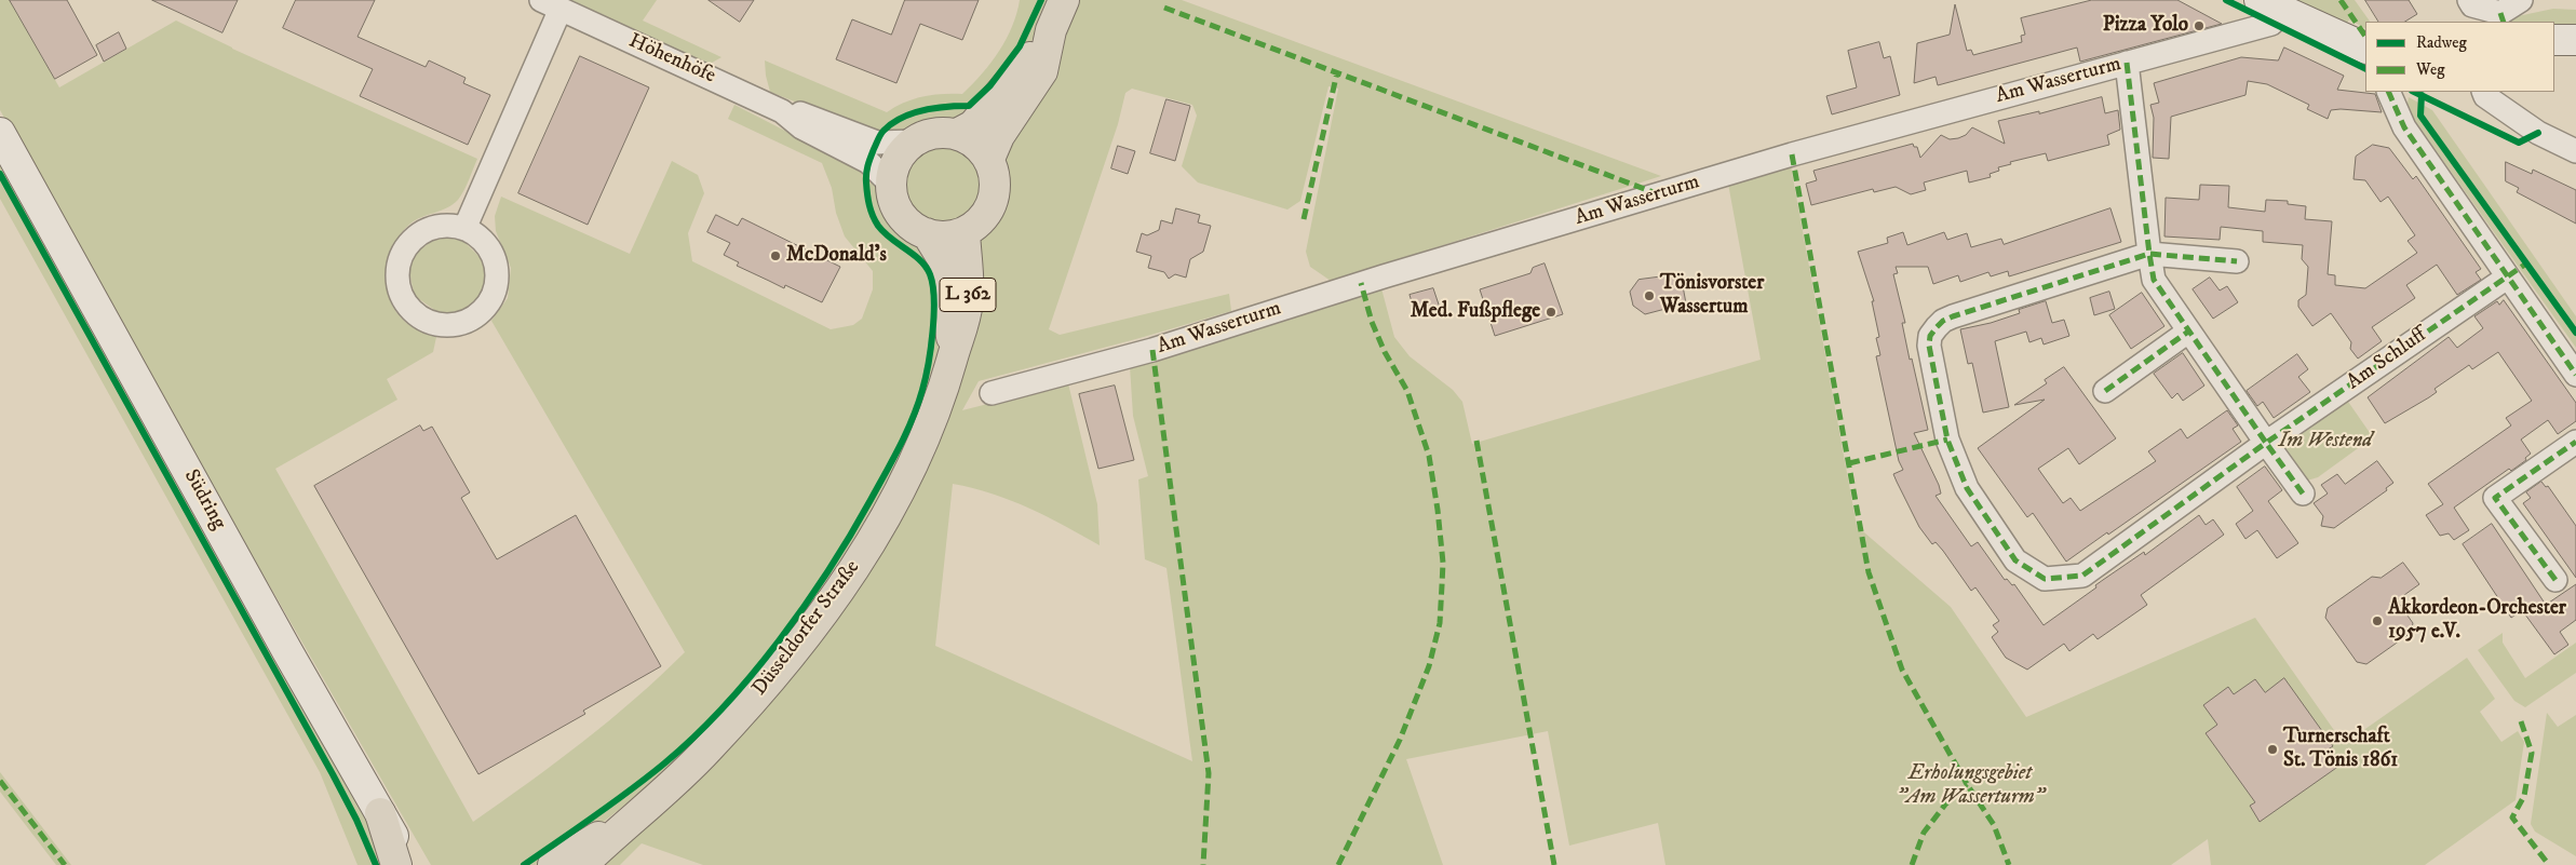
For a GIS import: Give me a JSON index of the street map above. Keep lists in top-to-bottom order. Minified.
{"streets":{"main road":["L 362","Südring","Düsseldorfer Straße"],"street":["Höhenhöfe","Am Wasserturm","Am Schluff"]},"crossings":[["Höhenhöfe","Düsseldorfer Straße"]],"parks":["Im Westend","Erholungsgebiet \"Am Wasserturm\""],"places":["Pizza Yolo","McDonald's","Tönisvorster Wassertum","Med. Fußpflege","Akkordeon-Orchester 1957 e.V.","Turnerschaft St. Tönis 1861"],"legend":["Radweg","Weg"]}
